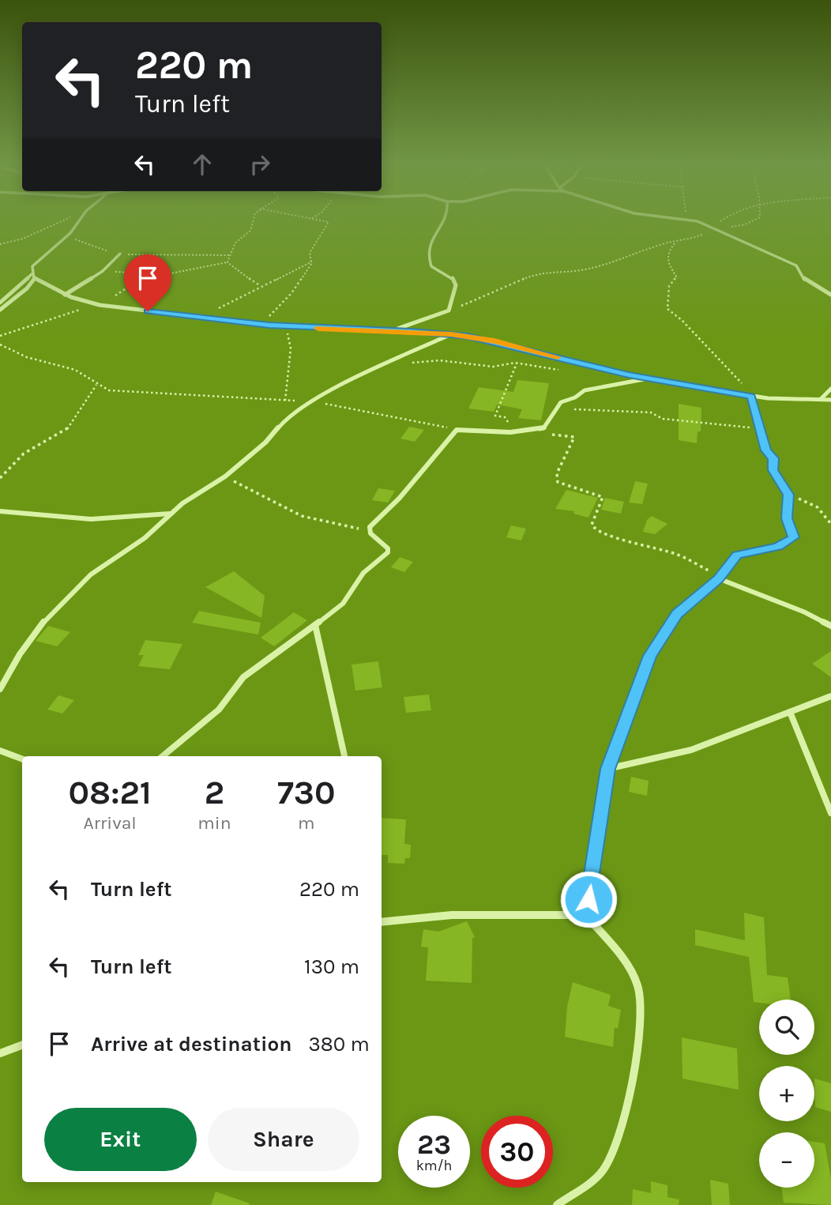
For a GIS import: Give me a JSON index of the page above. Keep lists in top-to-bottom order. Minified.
{"page":{"turn":["220 m","Turn left"],"eta":["08:21","Arrival","2","min","730","m"],"list":[{"name":"Turn left","value":"220 m"},{"name":"Turn left","value":"130 m"},{"name":"Arrive at destination","value":"380 m"}],"map_buttons":["+","−"],"buttons":["Exit","Share"],"speed":"23 km/h","limit":"30"}}
